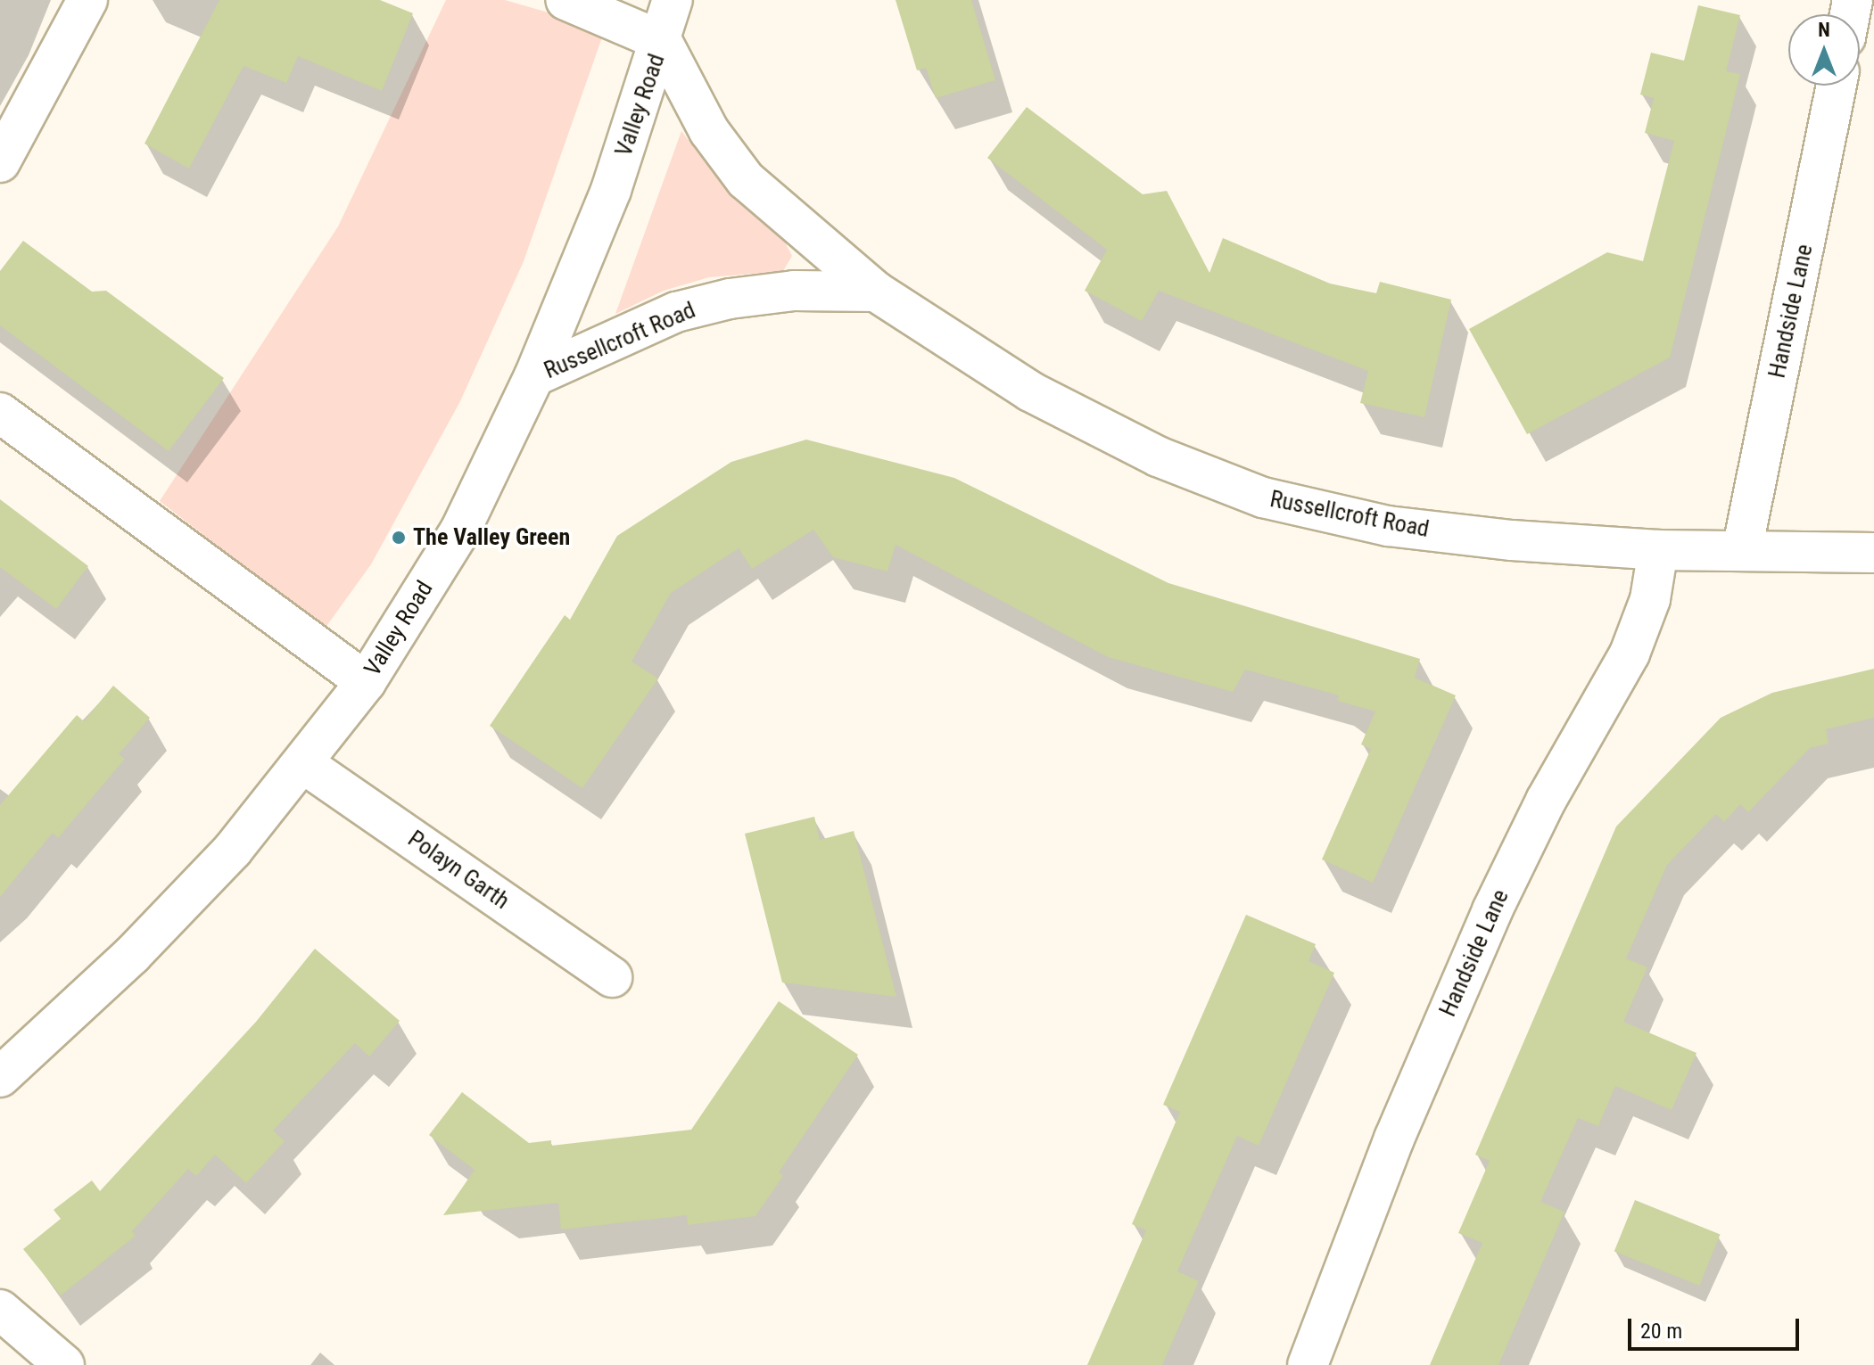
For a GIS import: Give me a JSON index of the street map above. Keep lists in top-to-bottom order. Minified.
{"streets":{"street":["Valley Road","Handside Lane","Russellcroft Road","Polayn Garth"]},"crossings":[["Valley Road","Russellcroft Road"],["Valley Road","Polayn Garth"],["Handside Lane","Russellcroft Road"]],"places":["The Valley Green"],"scale_bar":"20 m","north":"top"}
